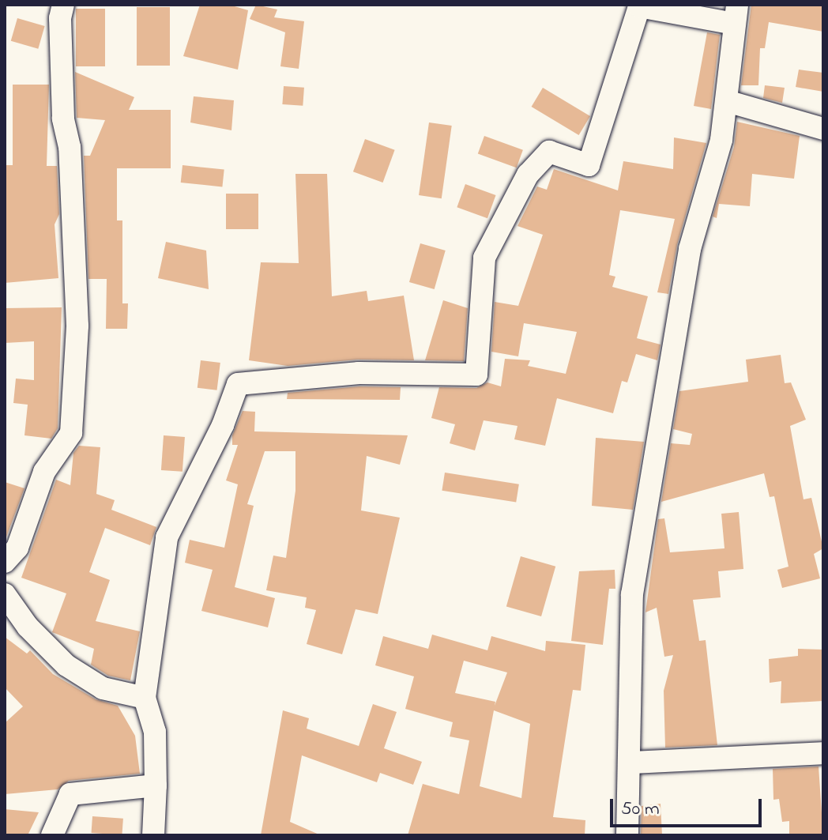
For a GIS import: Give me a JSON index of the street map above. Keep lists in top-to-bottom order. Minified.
{"scale_bar":"50 m"}
